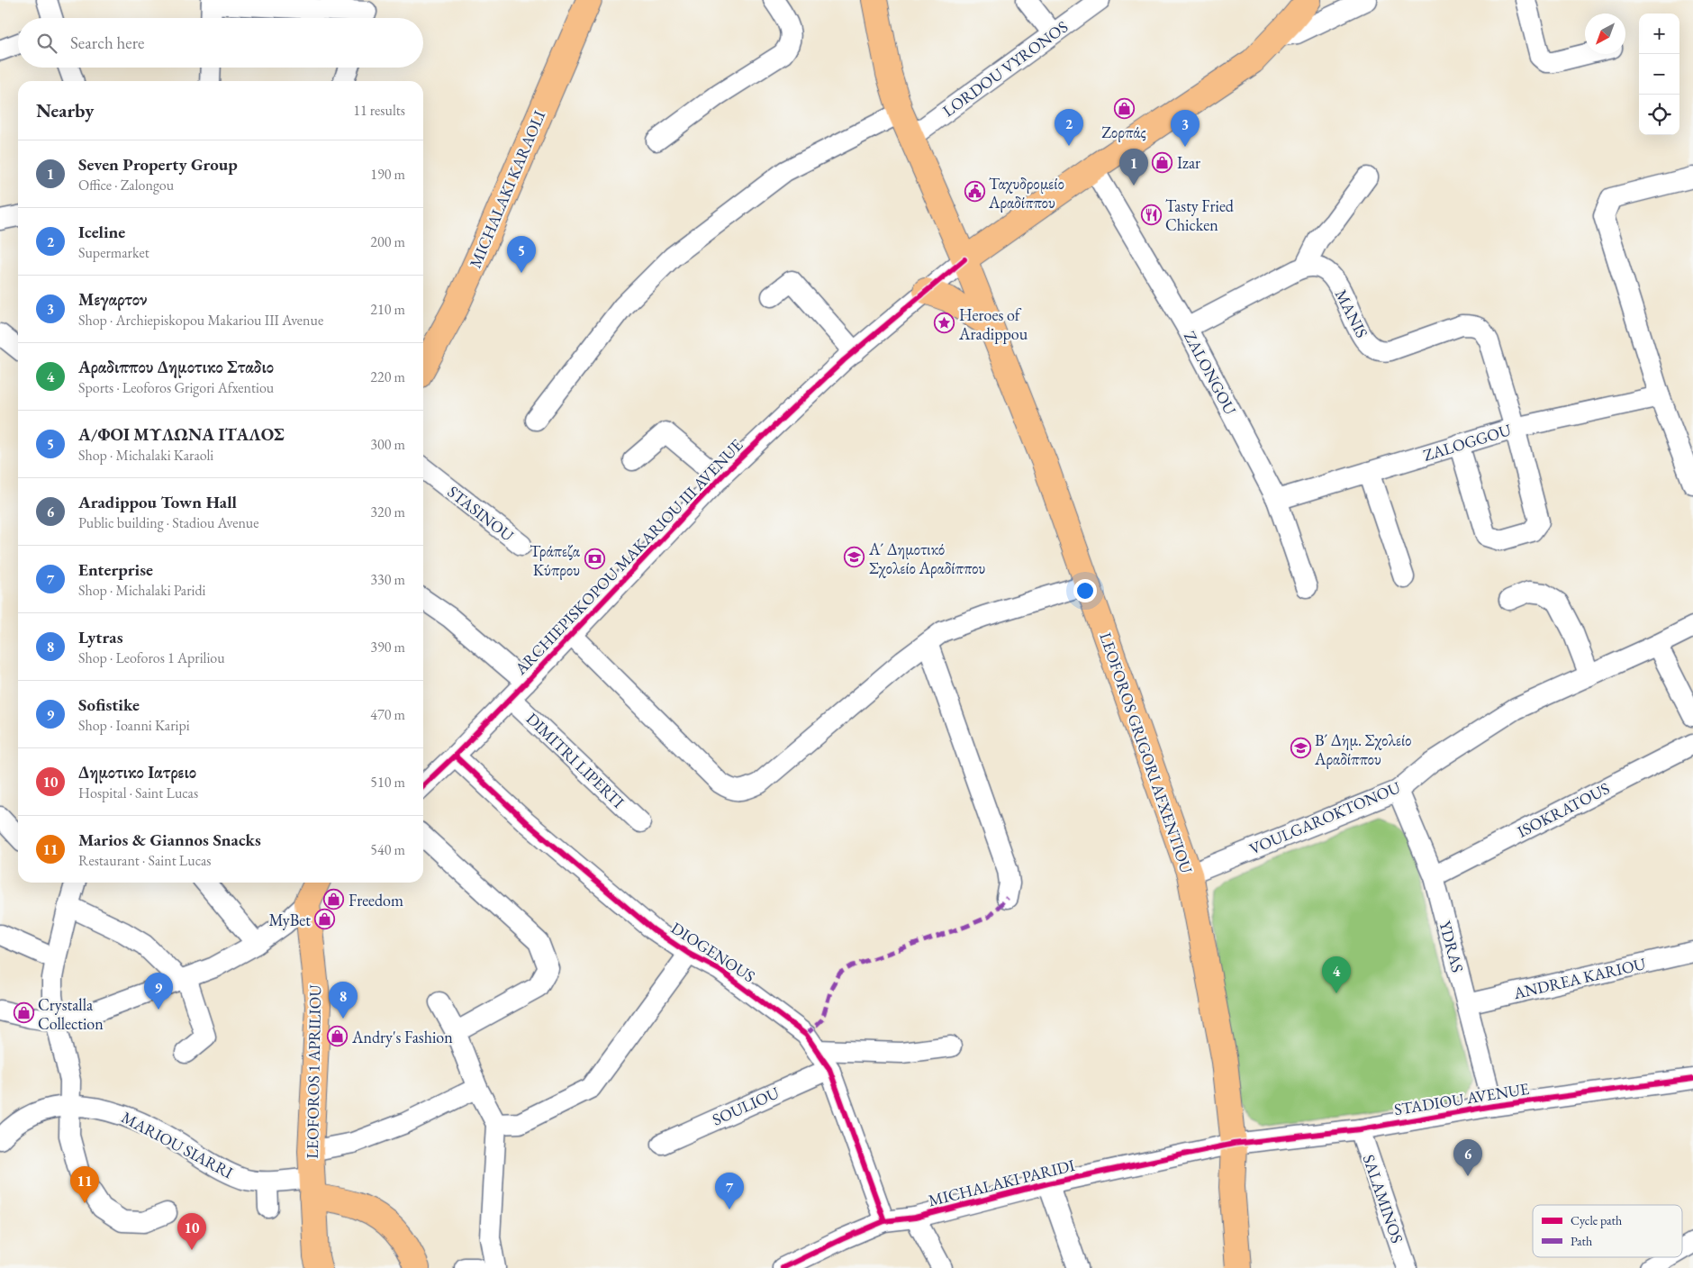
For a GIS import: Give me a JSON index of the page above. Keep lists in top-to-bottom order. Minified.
{"streets":{"main road":["MICHALAKI KARAOLI","ARCHIEPISKOPOU MAKARIOU III AVENUE","LEOFOROS GRIGORI AFXENTIOU","LEOFOROS 1 APRILIOU"],"street":["LORDOU VYRONOS","MANIS","ZALONGOU","ZALOGGOU","STASINOU","DIMITRI LIPERTI","ISOKRATOUS","VOULGAROKTONOU","YDRAS","DIOGENOUS","ANDREA KARIOU","STADIOU AVENUE","SOULIOU","MARIOU SIARRI","MICHALAKI PARIDI","SALAMINOS"]},"crossings":[["LORDOU VYRONOS","LEOFOROS GRIGORI AFXENTIOU"],["MANIS","ZALOGGOU"],["ZALONGOU","ZALOGGOU"],["ZALONGOU","ARCHIEPISKOPOU MAKARIOU III AVENUE"],["ARCHIEPISKOPOU MAKARIOU III AVENUE","LEOFOROS GRIGORI AFXENTIOU"],["ARCHIEPISKOPOU MAKARIOU III AVENUE","DIMITRI LIPERTI"],["ARCHIEPISKOPOU MAKARIOU III AVENUE","DIOGENOUS"],["LEOFOROS GRIGORI AFXENTIOU","VOULGAROKTONOU"],["LEOFOROS GRIGORI AFXENTIOU","STADIOU AVENUE"],["LEOFOROS GRIGORI AFXENTIOU","MICHALAKI PARIDI"],["ISOKRATOUS","YDRAS"],["VOULGAROKTONOU","YDRAS"],["YDRAS","ANDREA KARIOU"],["YDRAS","STADIOU AVENUE"],["DIOGENOUS","SOULIOU"],["DIOGENOUS","MICHALAKI PARIDI"],["LEOFOROS 1 APRILIOU","MARIOU SIARRI"],["STADIOU AVENUE","MICHALAKI PARIDI"],["STADIOU AVENUE","SALAMINOS"]],"places":{"shop":["Ζορπάς","Izar","Freedom","MyBet","Crystalla Collection","Andry's Fashion"],"public building":["Ταχυδρομείο Αραδίππου"],"restaurant":["Tasty Fried Chicken"],"place":["Heroes of Aradippou"],"school or university":["Α´ Δημοτικό Σχολείο Αραδίππου","Β´ Δημ. Σχολείο Αραδίππου"],"bank":["Τράπεζα Κύπρου"]},"legend":["Cycle path","Path"],"north":"bottom left","page":{"map_buttons":["+","−"],"search":"Search here","heading":["Nearby","11 results"],"pins":["2","3","1","5","4","9","8","6","11","7","10"],"list":[{"mark":"1","name":"Seven Property Group","note":"Office · Zalongou","value":"190 m"},{"mark":"2","name":"Iceline","note":"Supermarket","value":"200 m"},{"mark":"3","name":"Μεγαρτον","note":"Shop · Archiepiskopou Makariou III Avenue","value":"210 m"},{"mark":"4","name":"Αραδιππου Δημοτικο Σταδιο","note":"Sports · Leoforos Grigori Afxentiou","value":"220 m"},{"mark":"5","name":"Α/ΦΟΙ ΜΥΛΩΝΑ ΙΤΑΛΟΣ","note":"Shop · Michalaki Karaoli","value":"300 m"},{"mark":"6","name":"Aradippou Town Hall","note":"Public building · Stadiou Avenue","value":"320 m"},{"mark":"7","name":"Enterprise","note":"Shop · Michalaki Paridi","value":"330 m"},{"mark":"8","name":"Lytras","note":"Shop · Leoforos 1 Apriliou","value":"390 m"},{"mark":"9","name":"Sofistike","note":"Shop · Ioanni Karipi","value":"470 m"},{"mark":"10","name":"Δημοτικο Ιατρειο","note":"Hospital · Saint Lucas","value":"510 m"},{"mark":"11","name":"Marios & Giannos Snacks","note":"Restaurant · Saint Lucas","value":"540 m"}]}}
